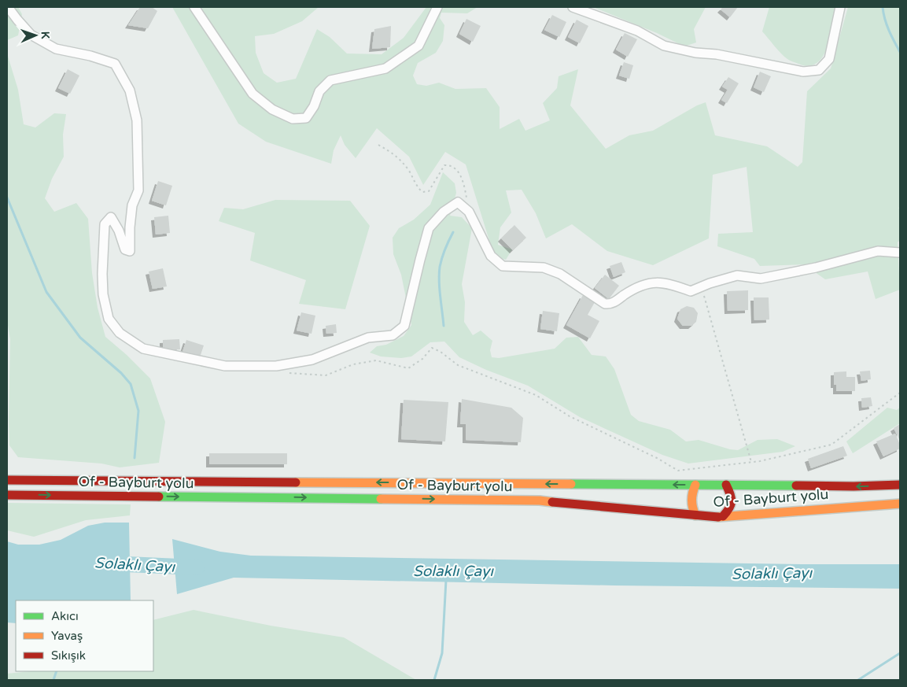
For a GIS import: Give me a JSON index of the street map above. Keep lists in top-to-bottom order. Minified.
{"streets":{"highway":["Of - Bayburt yolu"]},"water":["Solaklı Çayı"],"legend":["Akıcı","Yavaş","Sıkışık"],"north":"right"}
